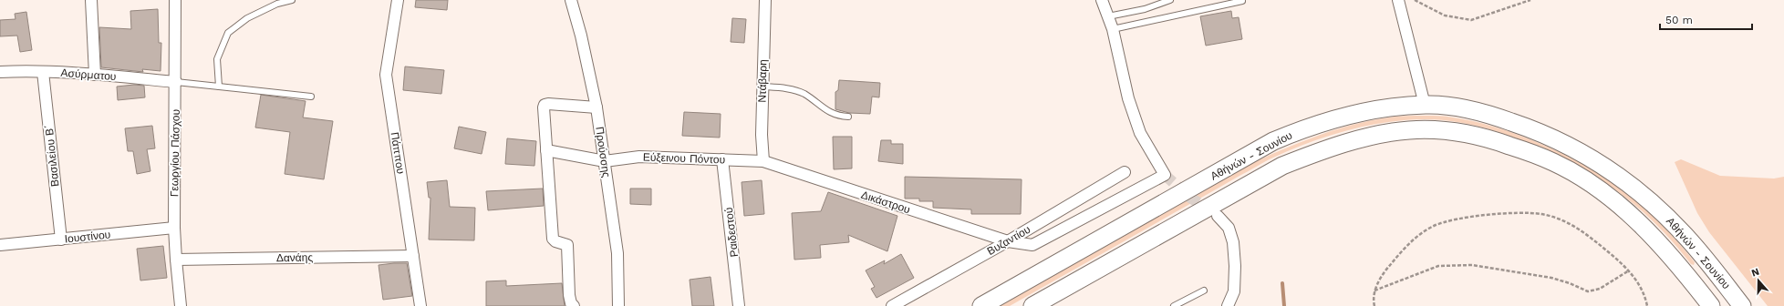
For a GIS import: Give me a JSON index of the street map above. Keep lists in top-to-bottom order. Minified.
{"streets":{"main road":["Αθήνών - Σουνίου"],"street":["Ασύρματου","Ντάβαρη","Προύσσης","Γεωργίου Πάσχου","Πάππου","Βασιλείου Β΄","Εύξεινου Πόντου","Δικάστρου","Ραιδεστού","Ιουστίνου","Βυζαντίου","Δανάης"]},"crossings":[["Ασύρματου","Γεωργίου Πάσχου"],["Ασύρματου","Βασιλείου Β΄"],["Ντάβαρη","Εύξεινου Πόντου"],["Ντάβαρη","Δικάστρου"],["Προύσσης","Εύξεινου Πόντου"],["Γεωργίου Πάσχου","Ιουστίνου"],["Γεωργίου Πάσχου","Δανάης"],["Πάππου","Δανάης"],["Βασιλείου Β΄","Ιουστίνου"],["Εύξεινου Πόντου","Δικάστρου"],["Εύξεινου Πόντου","Ραιδεστού"],["Δικάστρου","Βυζαντίου"]],"scale_bar":"50 m","north":"top"}
